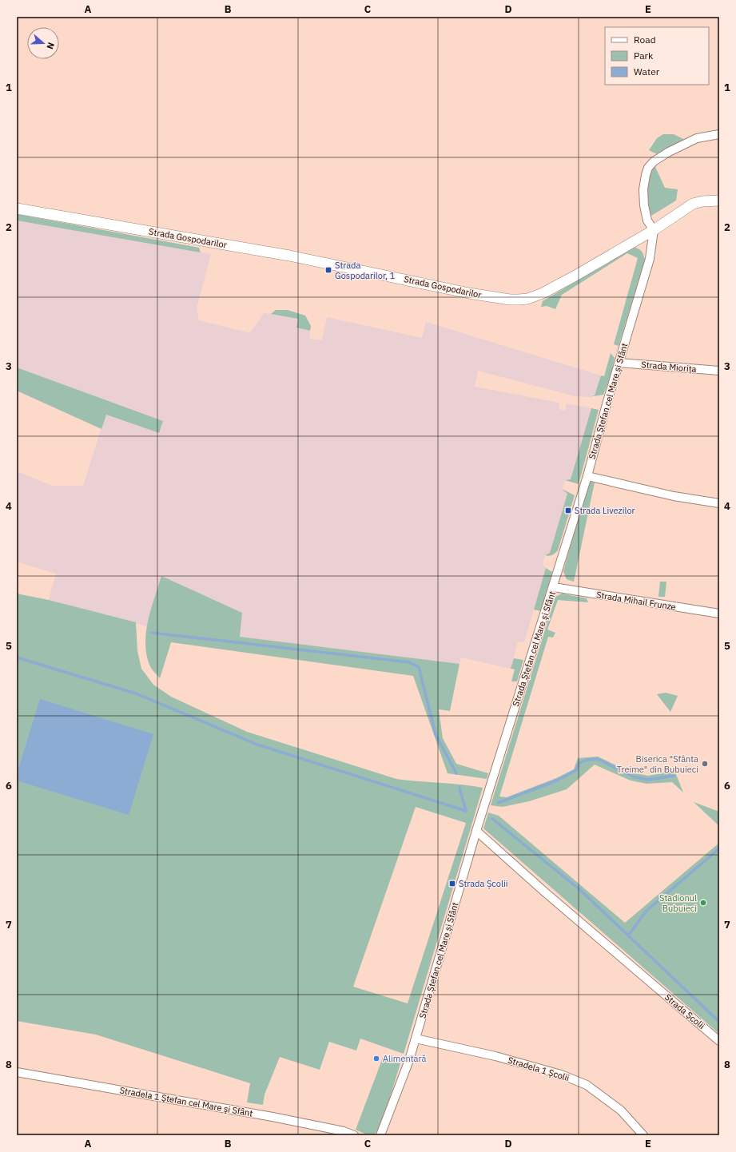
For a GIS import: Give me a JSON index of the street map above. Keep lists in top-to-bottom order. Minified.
{"streets":{"street":["Strada Gospodarilor","Strada Miorița","Strada Ștefan cel Mare și Sfânt","Strada Mihail Frunze","Strada Școlii","Stradela 1 Școlii","Stradela 1 Ştefan cel Mare şi Sfânt"]},"crossings":[["Strada Gospodarilor","Strada Ștefan cel Mare și Sfânt"],["Strada Miorița","Strada Ștefan cel Mare și Sfânt"],["Strada Ștefan cel Mare și Sfânt","Strada Mihail Frunze"],["Strada Ștefan cel Mare și Sfânt","Strada Școlii"],["Strada Ștefan cel Mare și Sfânt","Stradela 1 Școlii"]],"places":{"transit":["Strada Gospodarilor, 1","Strada Livezilor","Strada Școlii"],"other":["Biserica \"Sfânta Treime\" din Bubuieci","Stadionul Bubuieci","Alimentară"]},"legend":["Road","Park","Water"],"north":"right","grid":{"columns":["A","B","C","D","E"],"rows":["1","2","3","4","5","6","7","8"]}}
